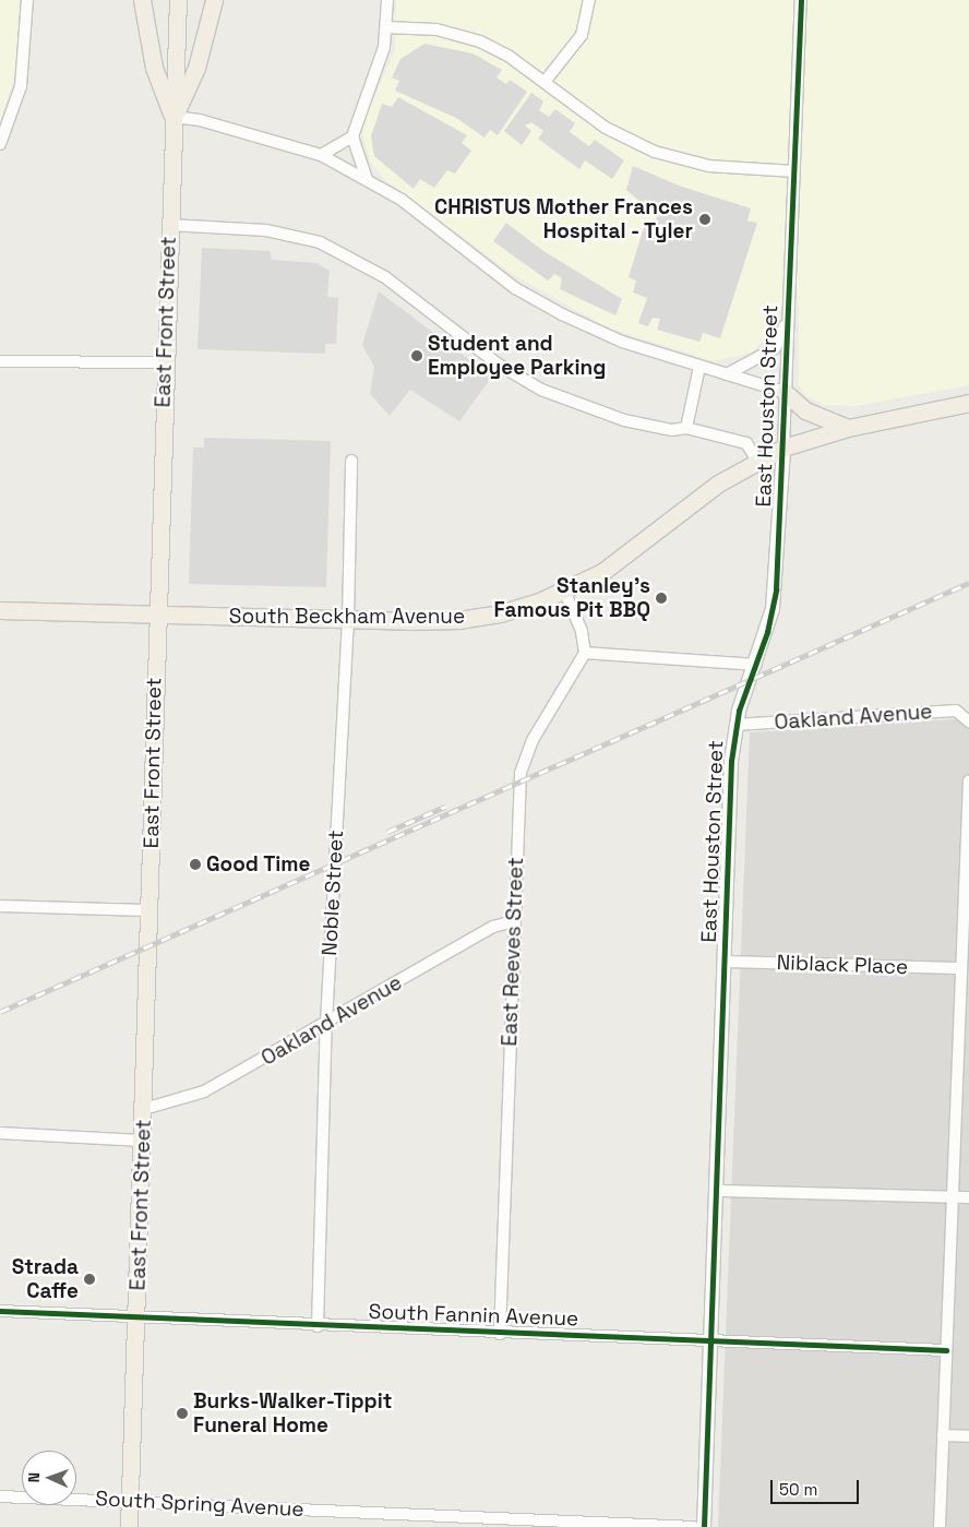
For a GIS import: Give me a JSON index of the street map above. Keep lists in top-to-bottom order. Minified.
{"streets":{"main road":["East Front Street","South Beckham Avenue"],"street":["East Houston Street","Oakland Avenue","Noble Street","East Reeves Street","Niblack Place","South Fannin Avenue","South Spring Avenue"]},"crossings":[["East Front Street","South Beckham Avenue"],["East Front Street","Oakland Avenue"],["East Front Street","South Fannin Avenue"],["East Front Street","South Spring Avenue"],["East Houston Street","South Beckham Avenue"],["East Houston Street","Oakland Avenue"],["East Houston Street","Niblack Place"],["East Houston Street","South Fannin Avenue"],["South Beckham Avenue","Noble Street"],["Oakland Avenue","Noble Street"],["Oakland Avenue","East Reeves Street"],["Noble Street","South Fannin Avenue"],["East Reeves Street","South Fannin Avenue"]],"places":["CHRISTUS Mother Frances Hospital - Tyler","Student and Employee Parking","Stanley's Famous Pit BBQ","Good Time","Strada Caffe","Burks-Walker-Tippit Funeral Home"],"scale_bar":"50 m","north":"left"}
